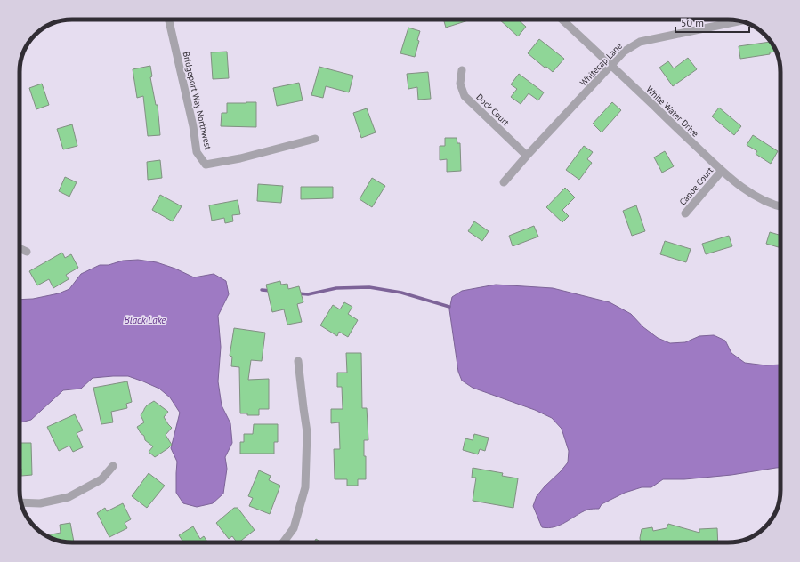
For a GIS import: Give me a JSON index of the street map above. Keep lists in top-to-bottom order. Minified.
{"streets":{"street":["Whitecap Lane","Bridgeport Way Northwest","Dock Court","White Water Drive","Canoe Court"]},"crossings":[["Whitecap Lane","Dock Court"],["Whitecap Lane","White Water Drive"],["White Water Drive","Canoe Court"]],"water":["Black Lake"],"scale_bar":"50 m"}
